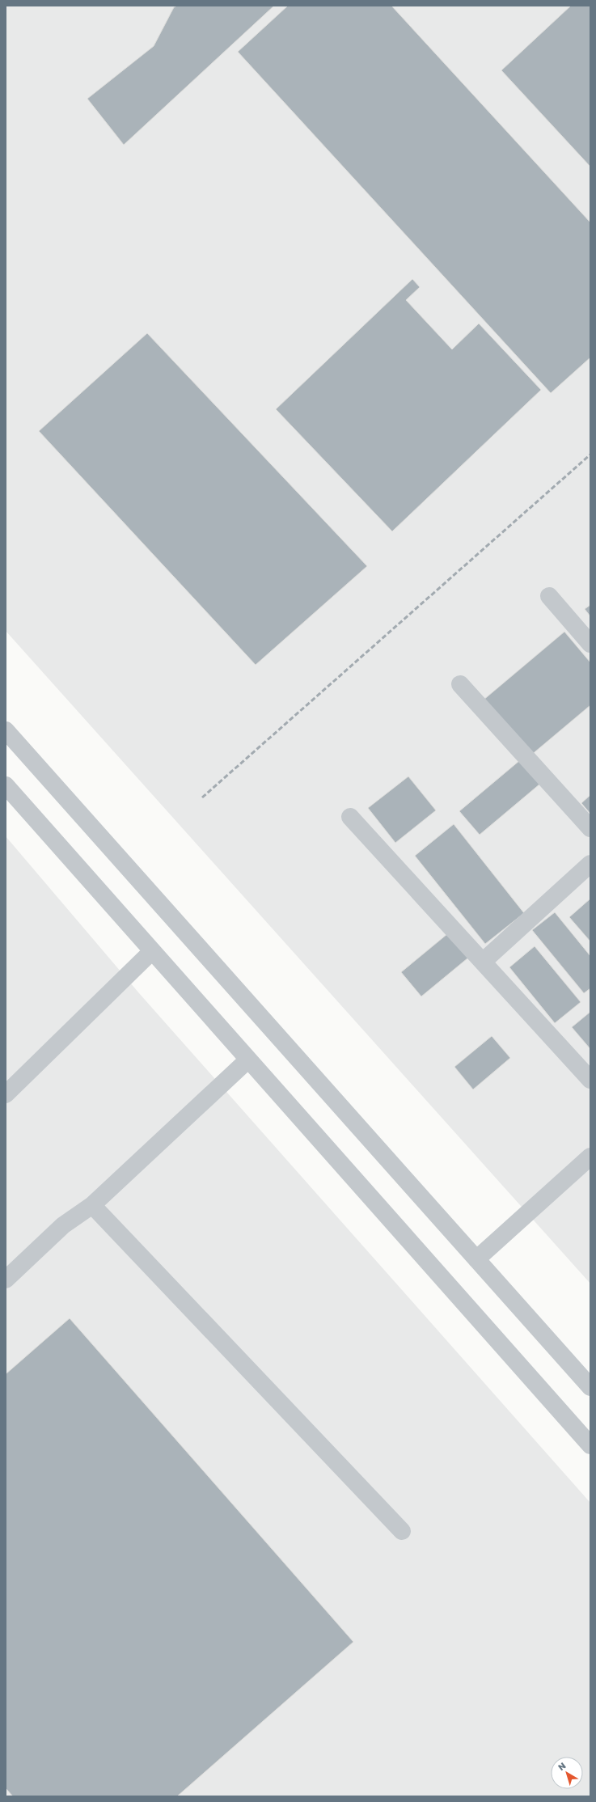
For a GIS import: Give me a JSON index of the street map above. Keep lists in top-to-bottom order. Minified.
{"north":"top left"}
